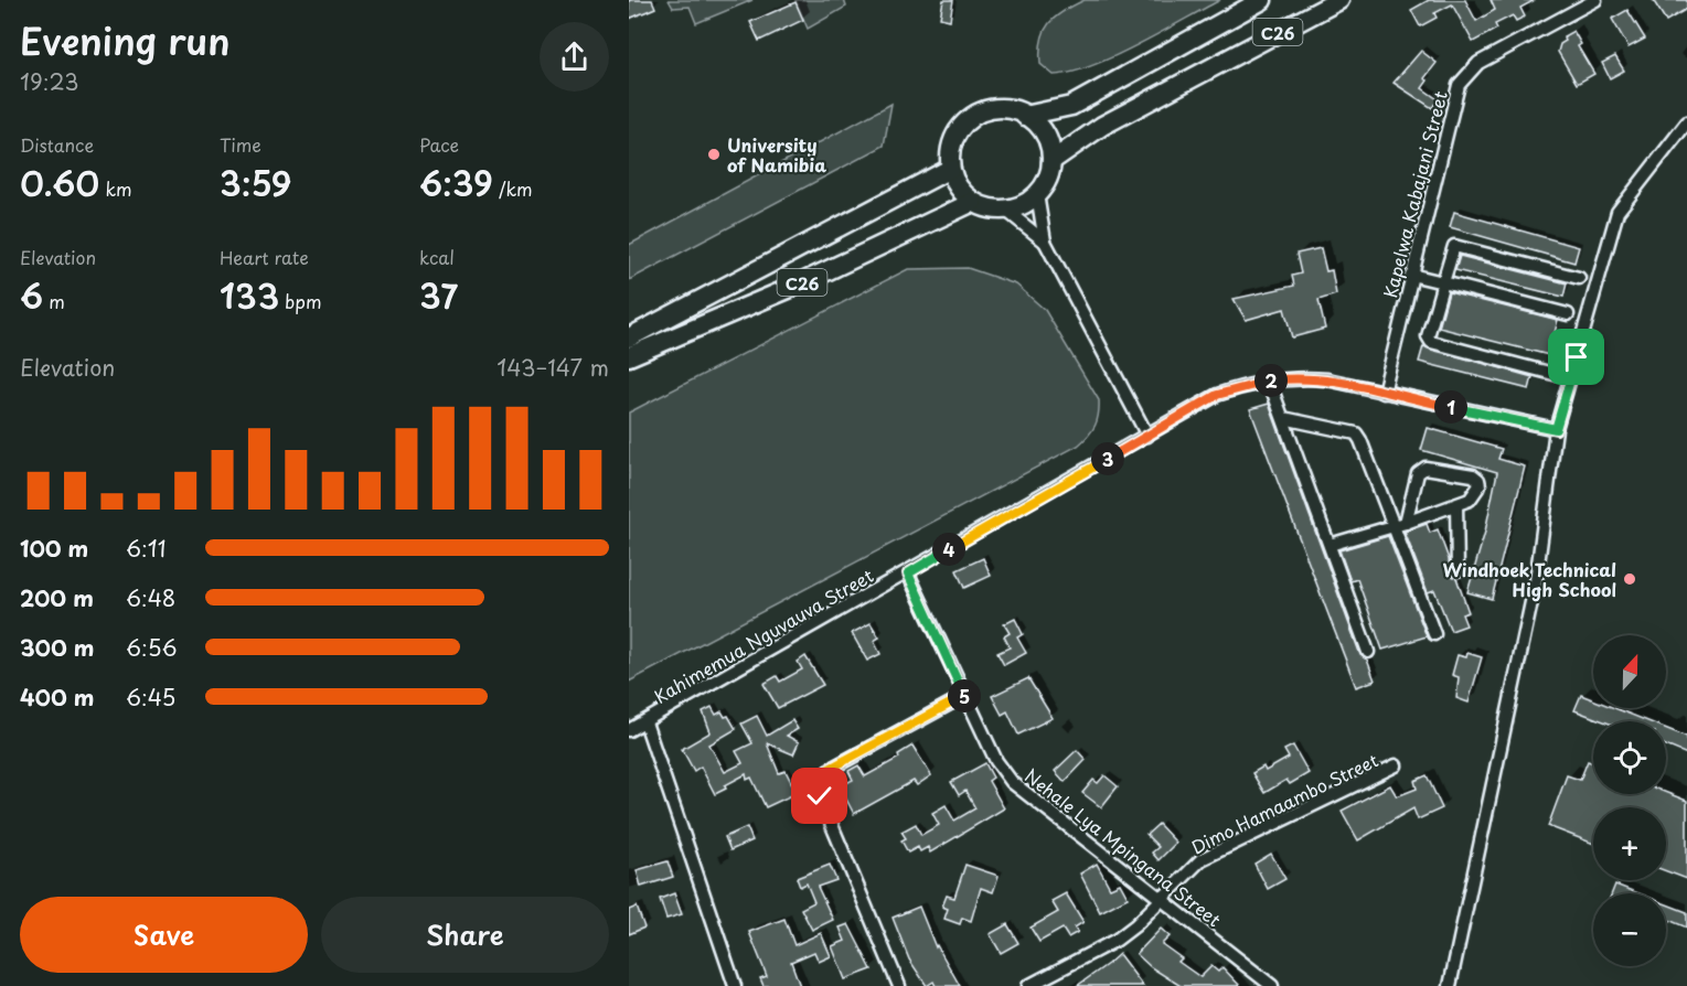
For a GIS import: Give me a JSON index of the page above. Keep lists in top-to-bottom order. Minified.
{"streets":{"main road":["C26"],"street":["Kapelwa Kabajani Street","Kahimemua Nguvauva Street","Dimo Hamaambo Street","Nehale Lya Mpingana Street"]},"crossings":[["Kapelwa Kabajani Street","Kahimemua Nguvauva Street"],["Kahimemua Nguvauva Street","Nehale Lya Mpingana Street"],["Dimo Hamaambo Street","Nehale Lya Mpingana Street"]],"places":["University of Namibia","Windhoek Technical High School"],"north":"top","page":{"heading":["Evening run","19:23"],"stats":[["Distance","0.60 km"],["Time","3:59"],["Pace","6:39 /km"],["Elevation","6 m"],["Heart rate","133 bpm"],["kcal","37"]],"chart":["Elevation","143–147 m"],"pins":["2","1","3","4","5"],"list":[{"name":"100 m","note":"6:11"},{"name":"200 m","note":"6:48"},{"name":"300 m","note":"6:56"},{"name":"400 m","note":"6:45"}],"map_buttons":["+","−"],"buttons":["Save","Share"]}}
